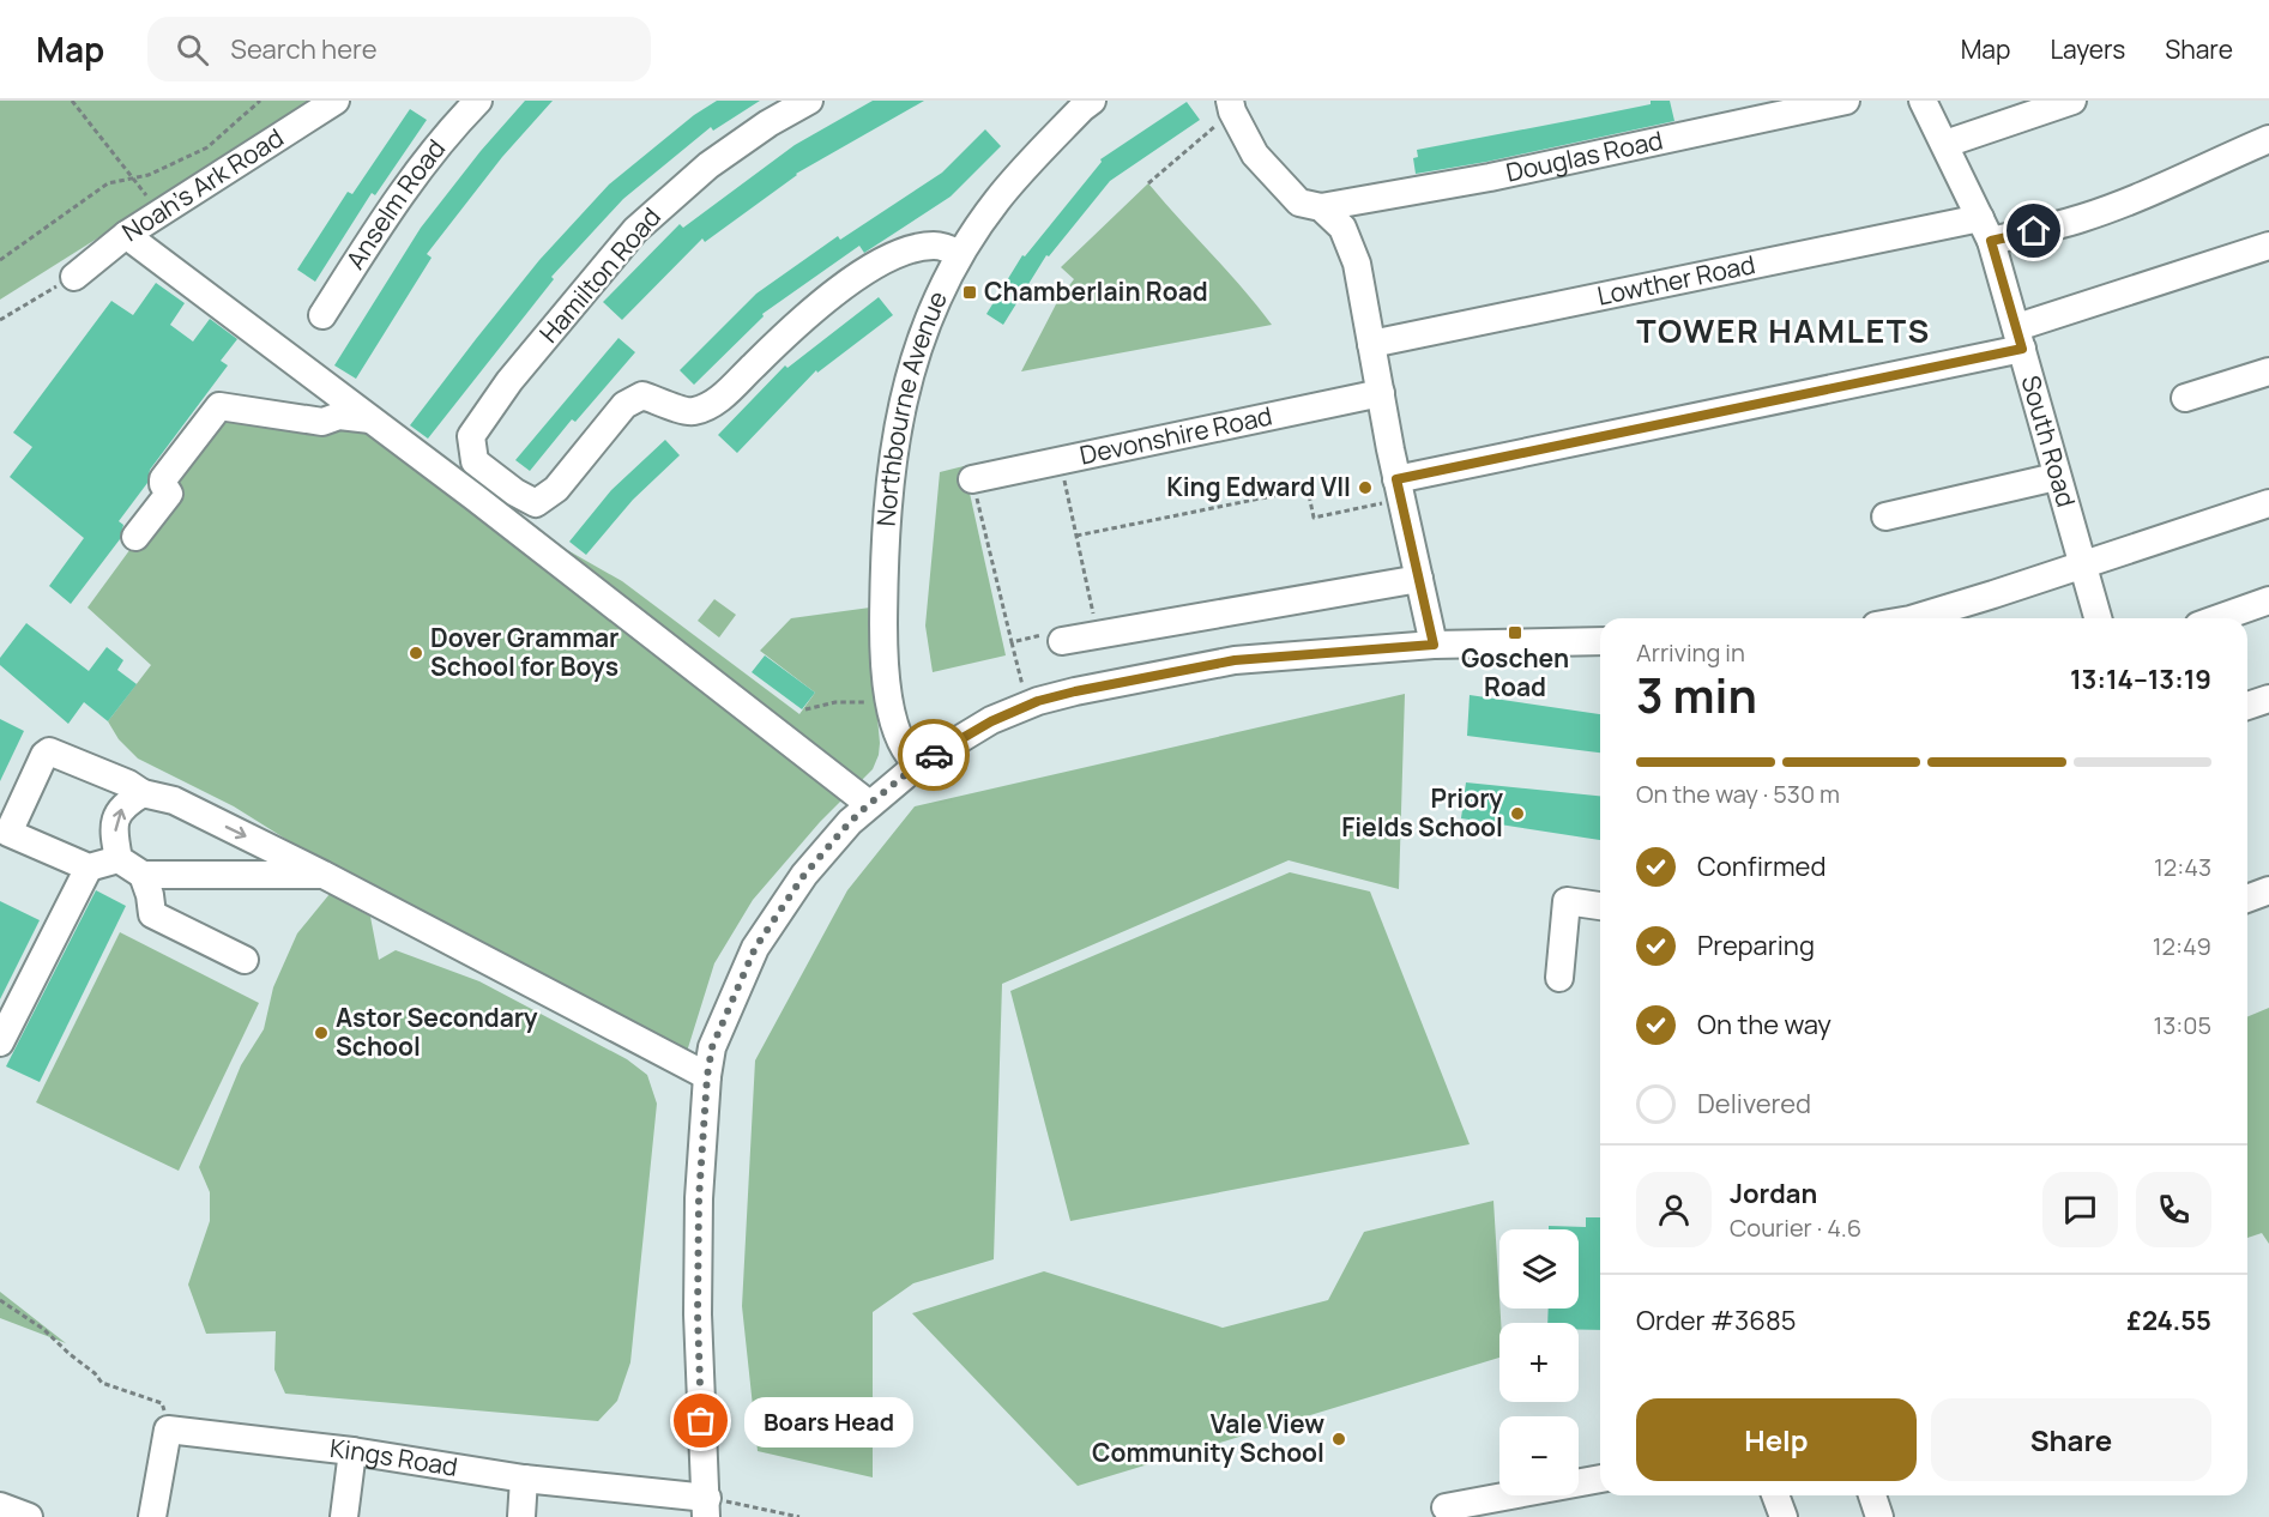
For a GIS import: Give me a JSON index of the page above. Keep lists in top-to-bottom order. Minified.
{"streets":{"street":["Douglas Road","Noah's Ark Road","Anselm Road","Hamilton Road","Lowther Road","Northbourne Avenue","Devonshire Road","South Road","Kings Road"]},"crossings":[["Hamilton Road","Northbourne Avenue"],["Lowther Road","South Road"]],"districts":["TOWER HAMLETS"],"places":{"transit":["Chamberlain Road","Goschen Road"],"other":["King Edward VII","Dover Grammar School for Boys","Priory Fields School","Astor Secondary School","Boars Head","Vale View Community School"]},"page":{"header":"Map","search":"Search here","nav":["Map","Layers","Share"],"heading":["3 min","Arriving in","13:14–13:19"],"panel":["Jordan","Courier · 4.6","Order #3685","£24.55"],"bar":"On the way · 530 m","list":[["Confirmed","12:43"],["Preparing","12:49"],["On the way","13:05"],"Delivered"],"map_buttons":["+","−"],"buttons":["Help","Share"],"bubble":"Boars Head"}}
